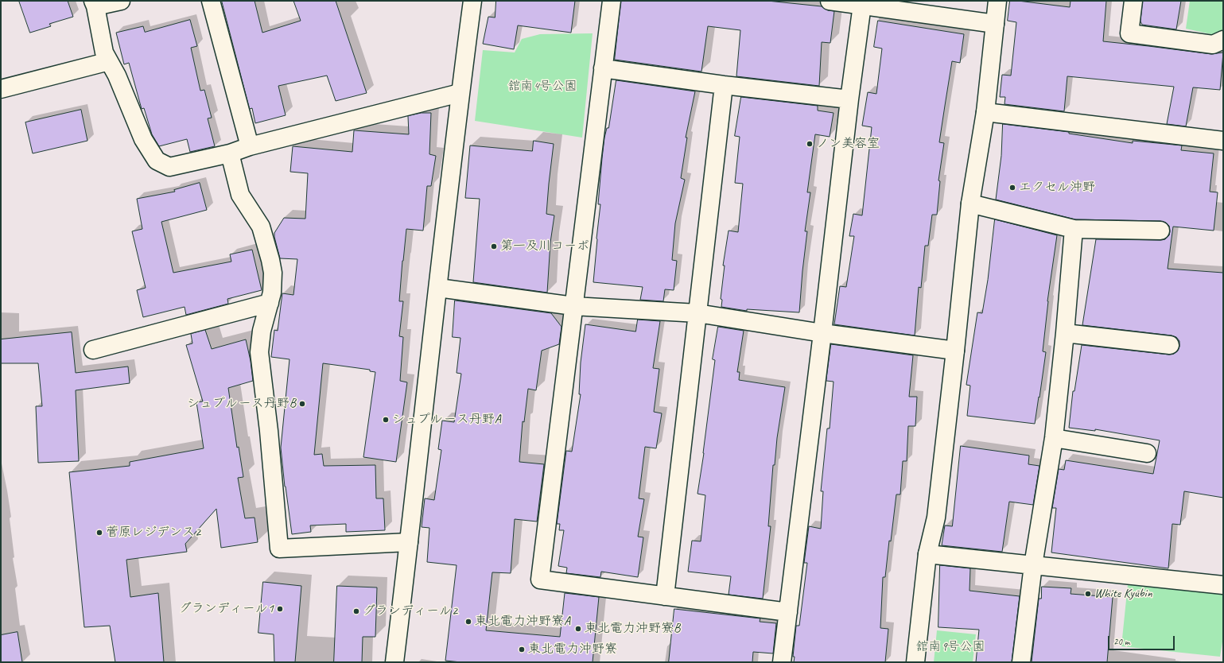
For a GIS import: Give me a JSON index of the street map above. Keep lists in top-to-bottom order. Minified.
{"parks":["舘南4号公園","舘南9号公園"],"places":["ノン美容室","エクセル沖野","第一及川コーポ","シュプルース丹野B","シュプルース丹野A","菅原レジデンス2","White Kyūbin","グランディール1","グランディール2","東北電力沖野寮A","東北電力沖野寮B","東北電力沖野寮"],"scale_bar":"20 m"}
